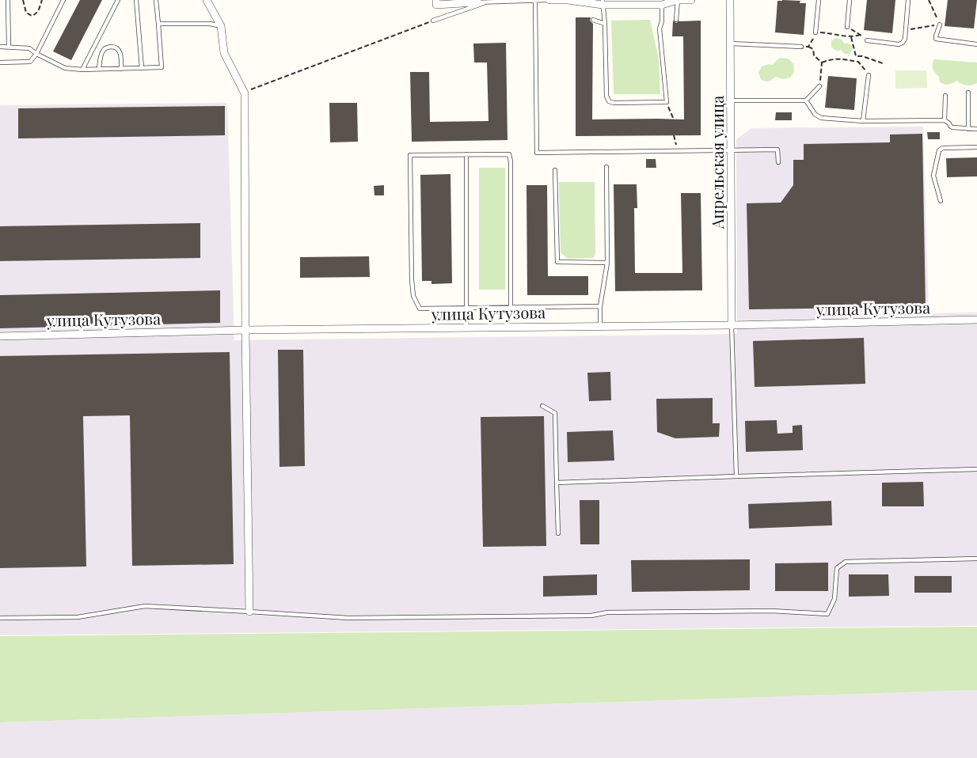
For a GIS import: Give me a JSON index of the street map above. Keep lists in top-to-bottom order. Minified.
{"streets":{"street":["Апрельская улица","улица Кутузова"]},"crossings":[["Апрельская улица","улица Кутузова"]]}
